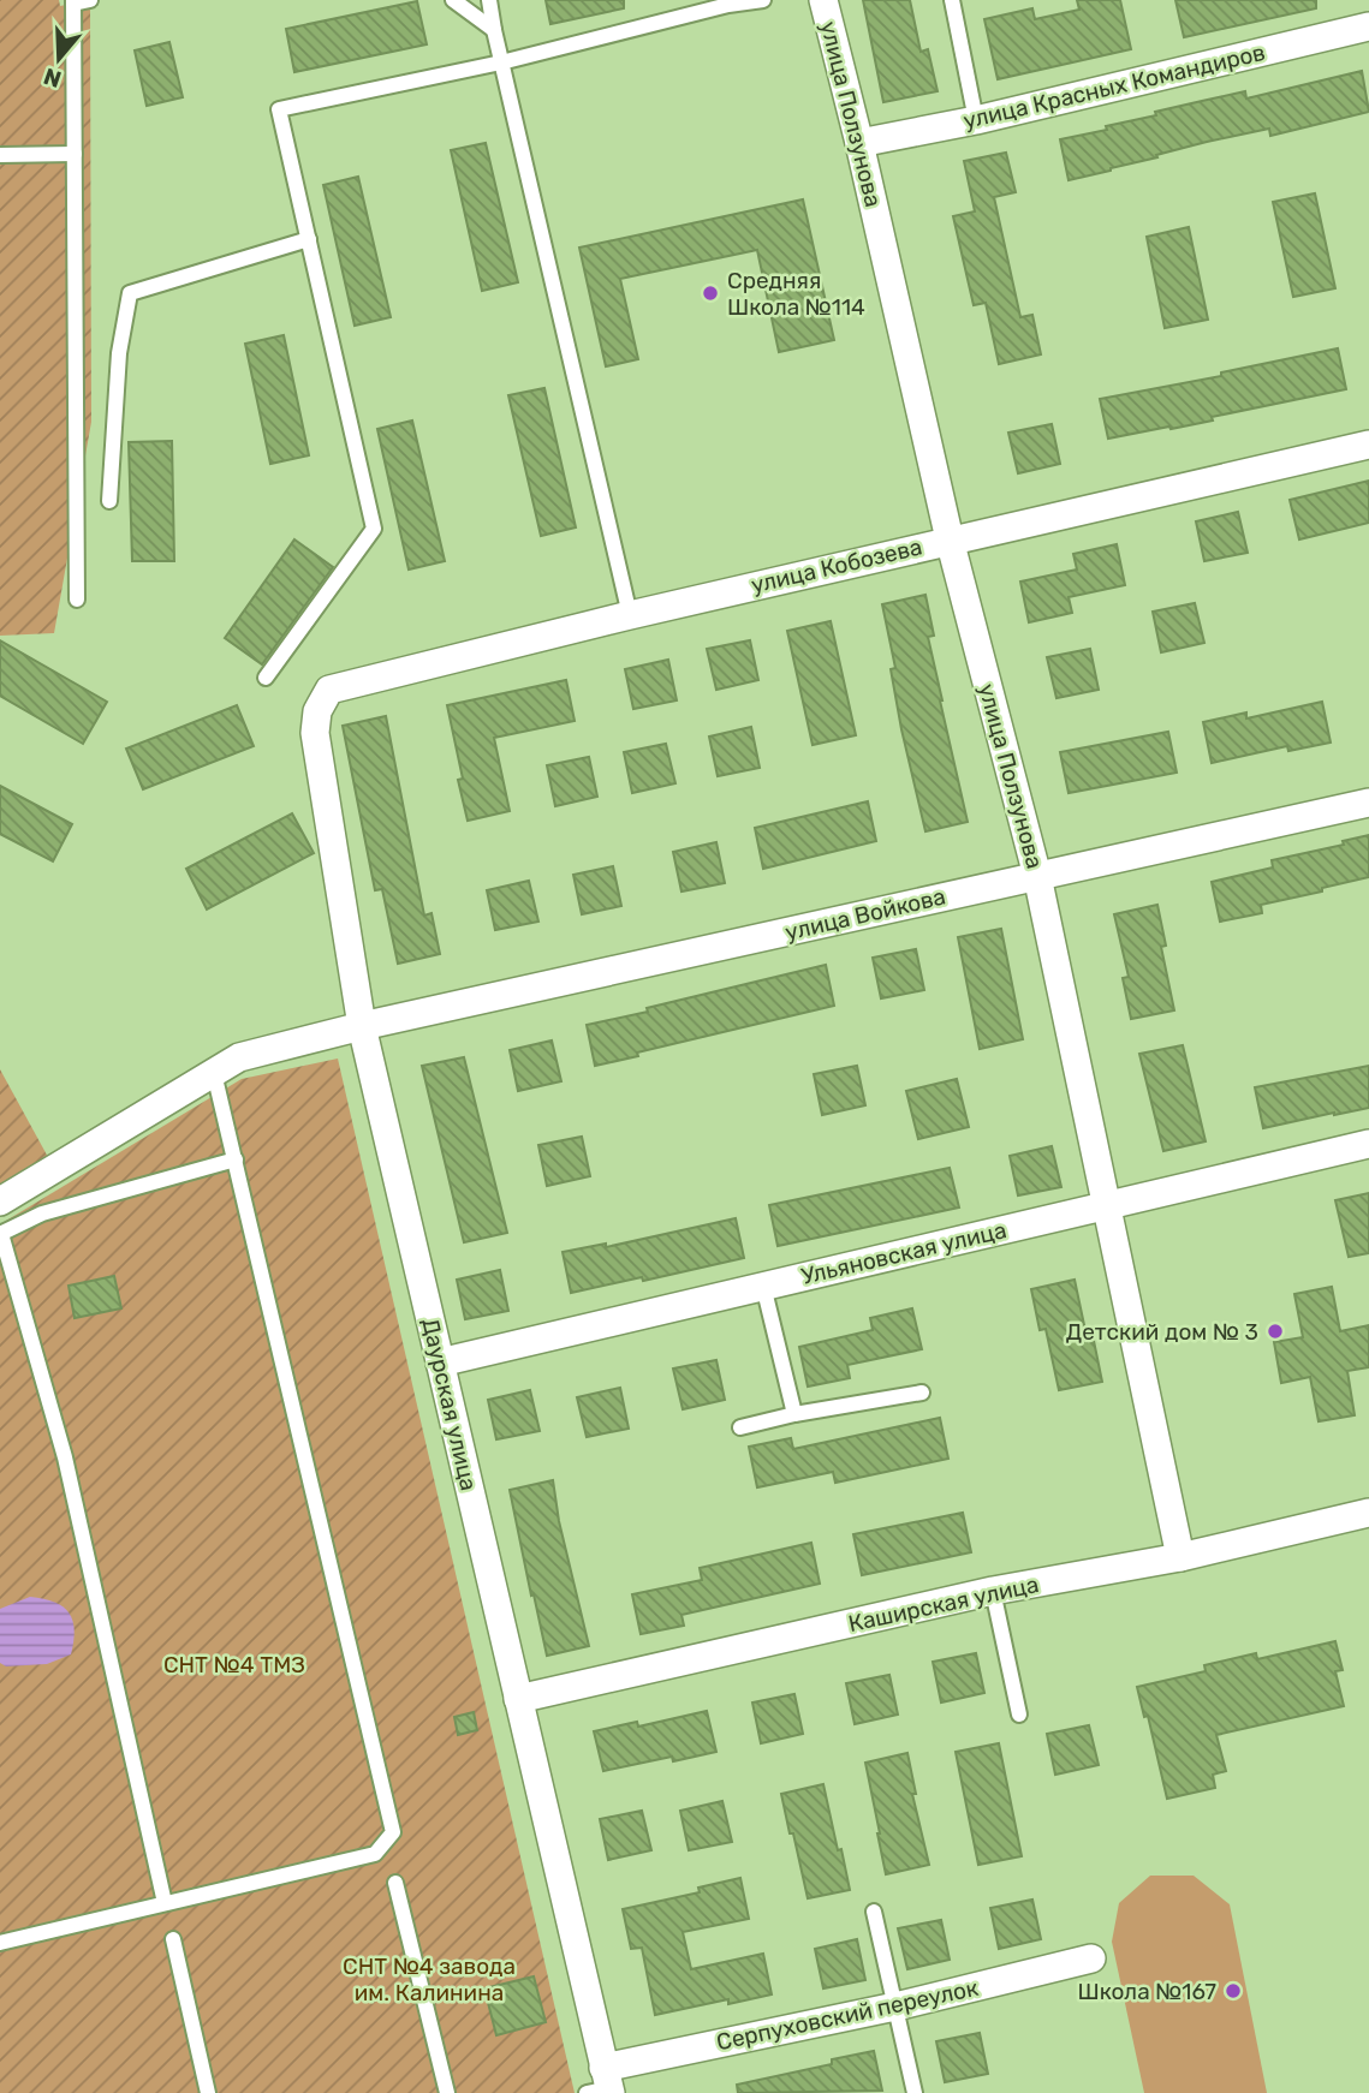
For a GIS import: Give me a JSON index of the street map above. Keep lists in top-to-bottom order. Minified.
{"streets":{"street":["улица Красных Командиров","улица Ползунова","улица Кобозева","улица Войкова","Ульяновская улица","Даурская улица","Каширская улица","Серпуховский переулок"]},"crossings":[["улица Красных Командиров","улица Ползунова"],["улица Ползунова","улица Кобозева"],["улица Ползунова","улица Войкова"],["улица Ползунова","Ульяновская улица"],["улица Ползунова","Каширская улица"],["улица Кобозева","Даурская улица"],["улица Войкова","Даурская улица"],["Ульяновская улица","Даурская улица"],["Даурская улица","Каширская улица"],["Даурская улица","Серпуховский переулок"]],"parks":["СНТ №4 ТМЗ","СНТ №4 завода им. Калинина"],"places":["Средняя Школа №114","Детский дом № 3","Школа №167"],"north":"bottom"}
